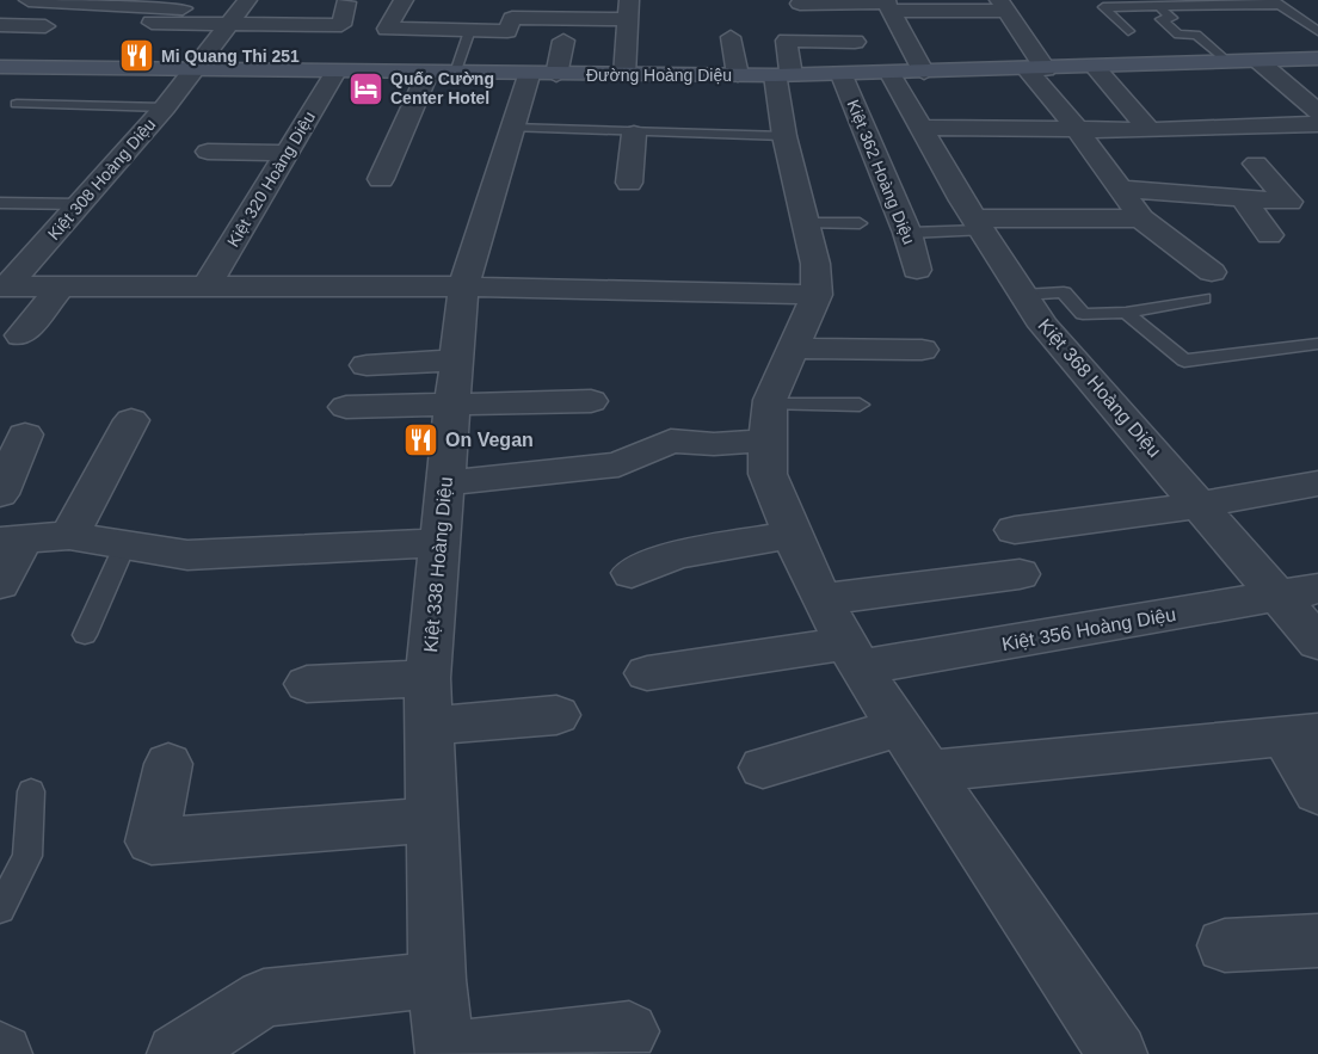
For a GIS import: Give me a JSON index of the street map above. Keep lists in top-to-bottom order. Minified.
{"streets":{"main road":["Đường Hoàng Diệu"],"street":["Kiệt 362 Hoàng Diệu","Kiệt 308 Hoàng Diệu","Kiệt 320 Hoàng Diệu","Kiệt 368 Hoàng Diệu","Kiệt 338 Hoàng Diệu","Kiệt 356 Hoàng Diệu"]},"crossings":[["Đường Hoàng Diệu","Kiệt 362 Hoàng Diệu"],["Đường Hoàng Diệu","Kiệt 308 Hoàng Diệu"],["Đường Hoàng Diệu","Kiệt 320 Hoàng Diệu"],["Đường Hoàng Diệu","Kiệt 368 Hoàng Diệu"],["Đường Hoàng Diệu","Kiệt 338 Hoàng Diệu"],["Kiệt 368 Hoàng Diệu","Kiệt 356 Hoàng Diệu"]],"places":{"restaurant":["Mi Quang Thi 251","On Vegan"],"hotel":["Quốc Cường Center Hotel"]}}
